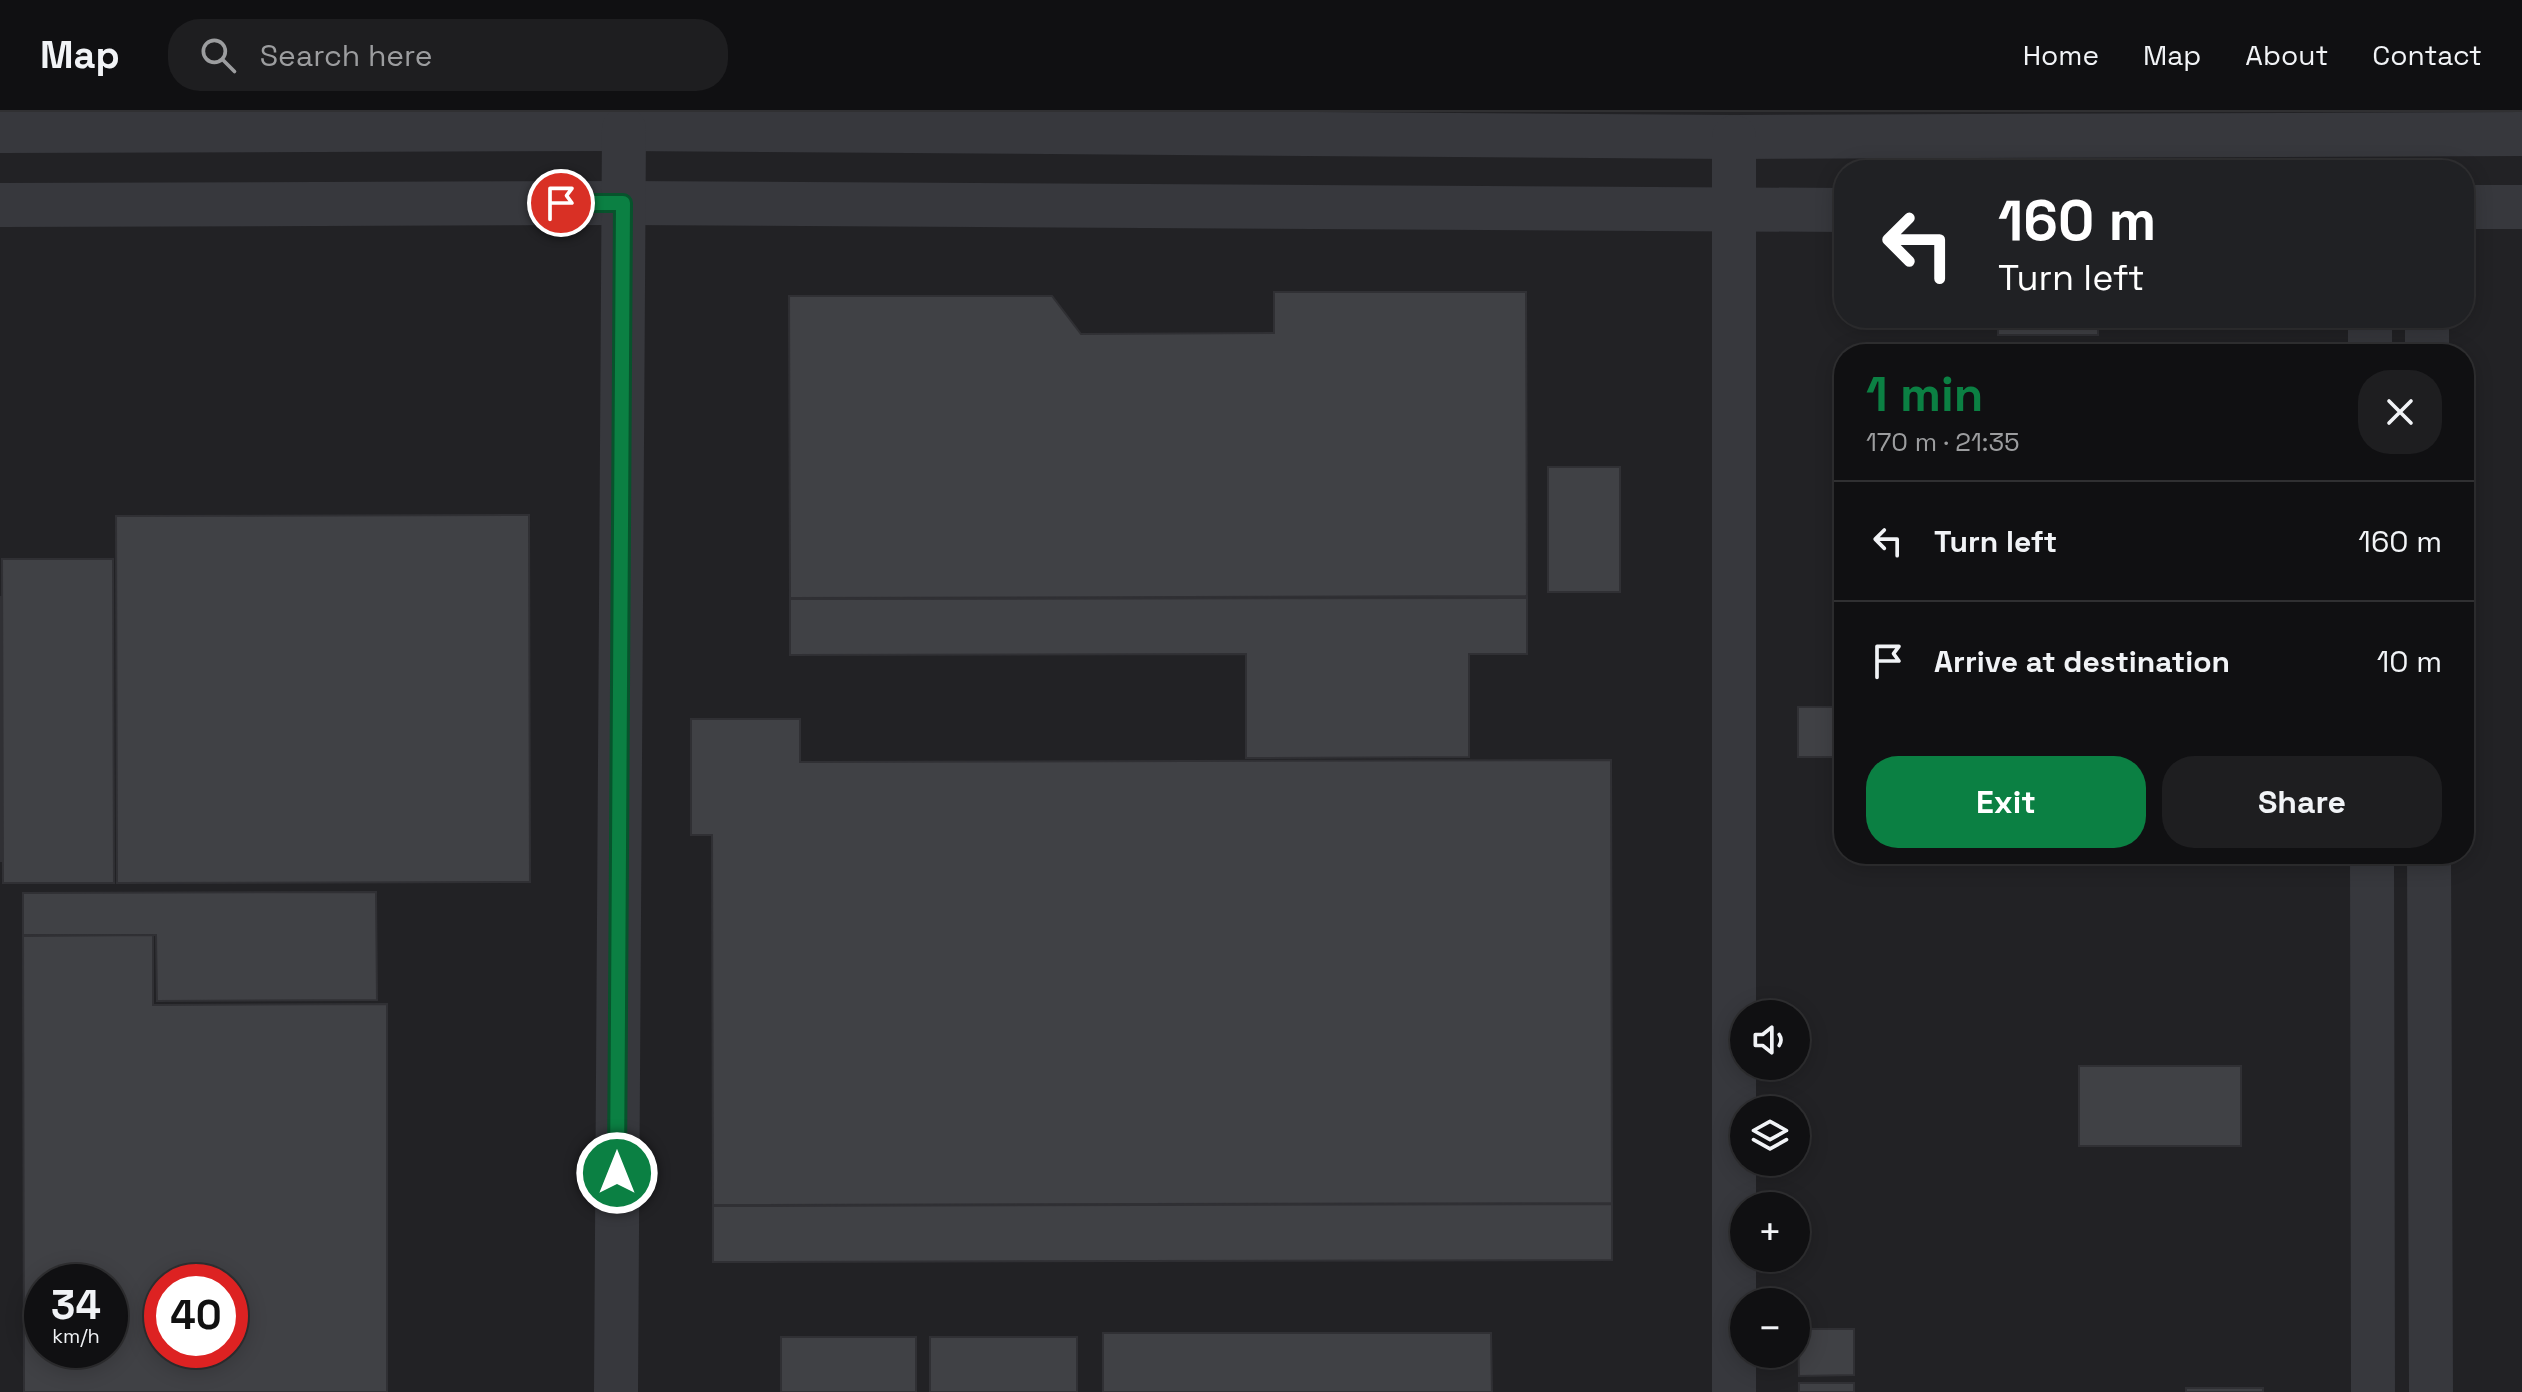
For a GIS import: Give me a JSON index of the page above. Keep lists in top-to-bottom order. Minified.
{"page":{"header":"Map","search":"Search here","nav":["Home","Map","About","Contact"],"turn":["160 m","Turn left"],"heading":["1 min","170 m · 21:35"],"list":[{"name":"Turn left","value":"160 m"},{"name":"Arrive at destination","value":"10 m"}],"buttons":["Exit","Share"],"map_buttons":["+","−"],"speed":"34 km/h","limit":"40"}}
